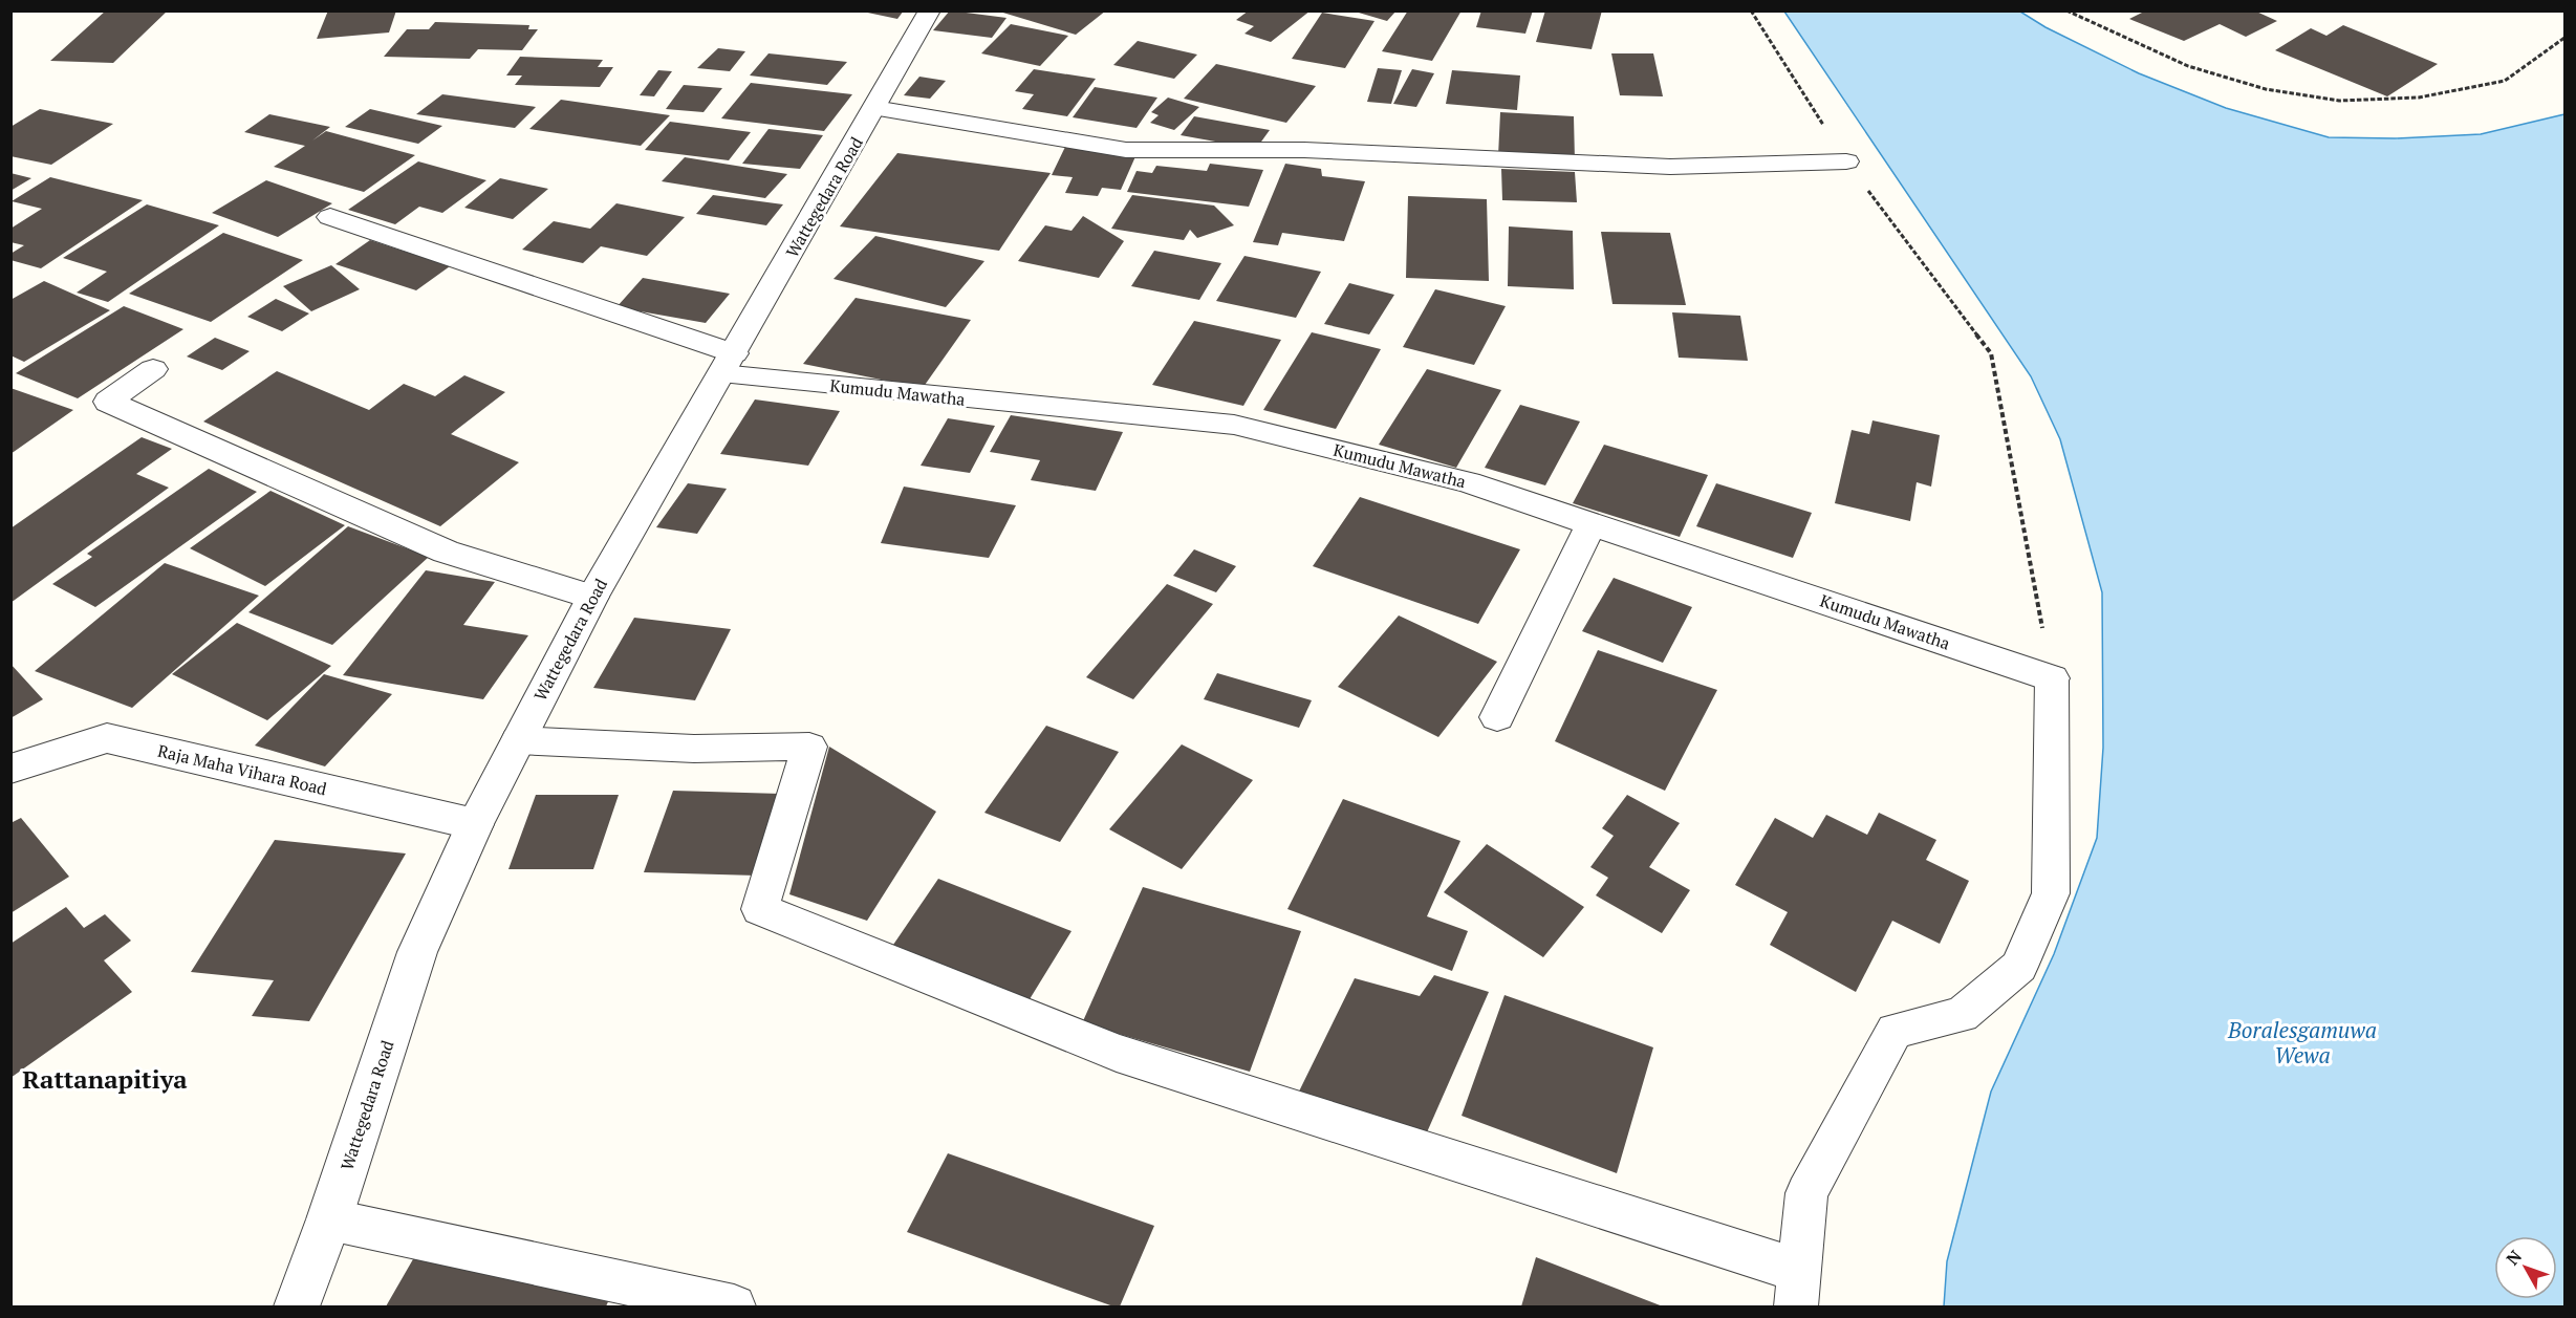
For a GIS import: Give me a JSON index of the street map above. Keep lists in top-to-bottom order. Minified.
{"streets":{"street":["Wattegedara Road","Kumudu Mawatha","Raja Maha Vihara Road"]},"crossings":[["Wattegedara Road","Kumudu Mawatha"],["Wattegedara Road","Raja Maha Vihara Road"]],"districts":["Rattanapitiya"],"water":["Boralesgamuwa Wewa"],"north":"top left"}
